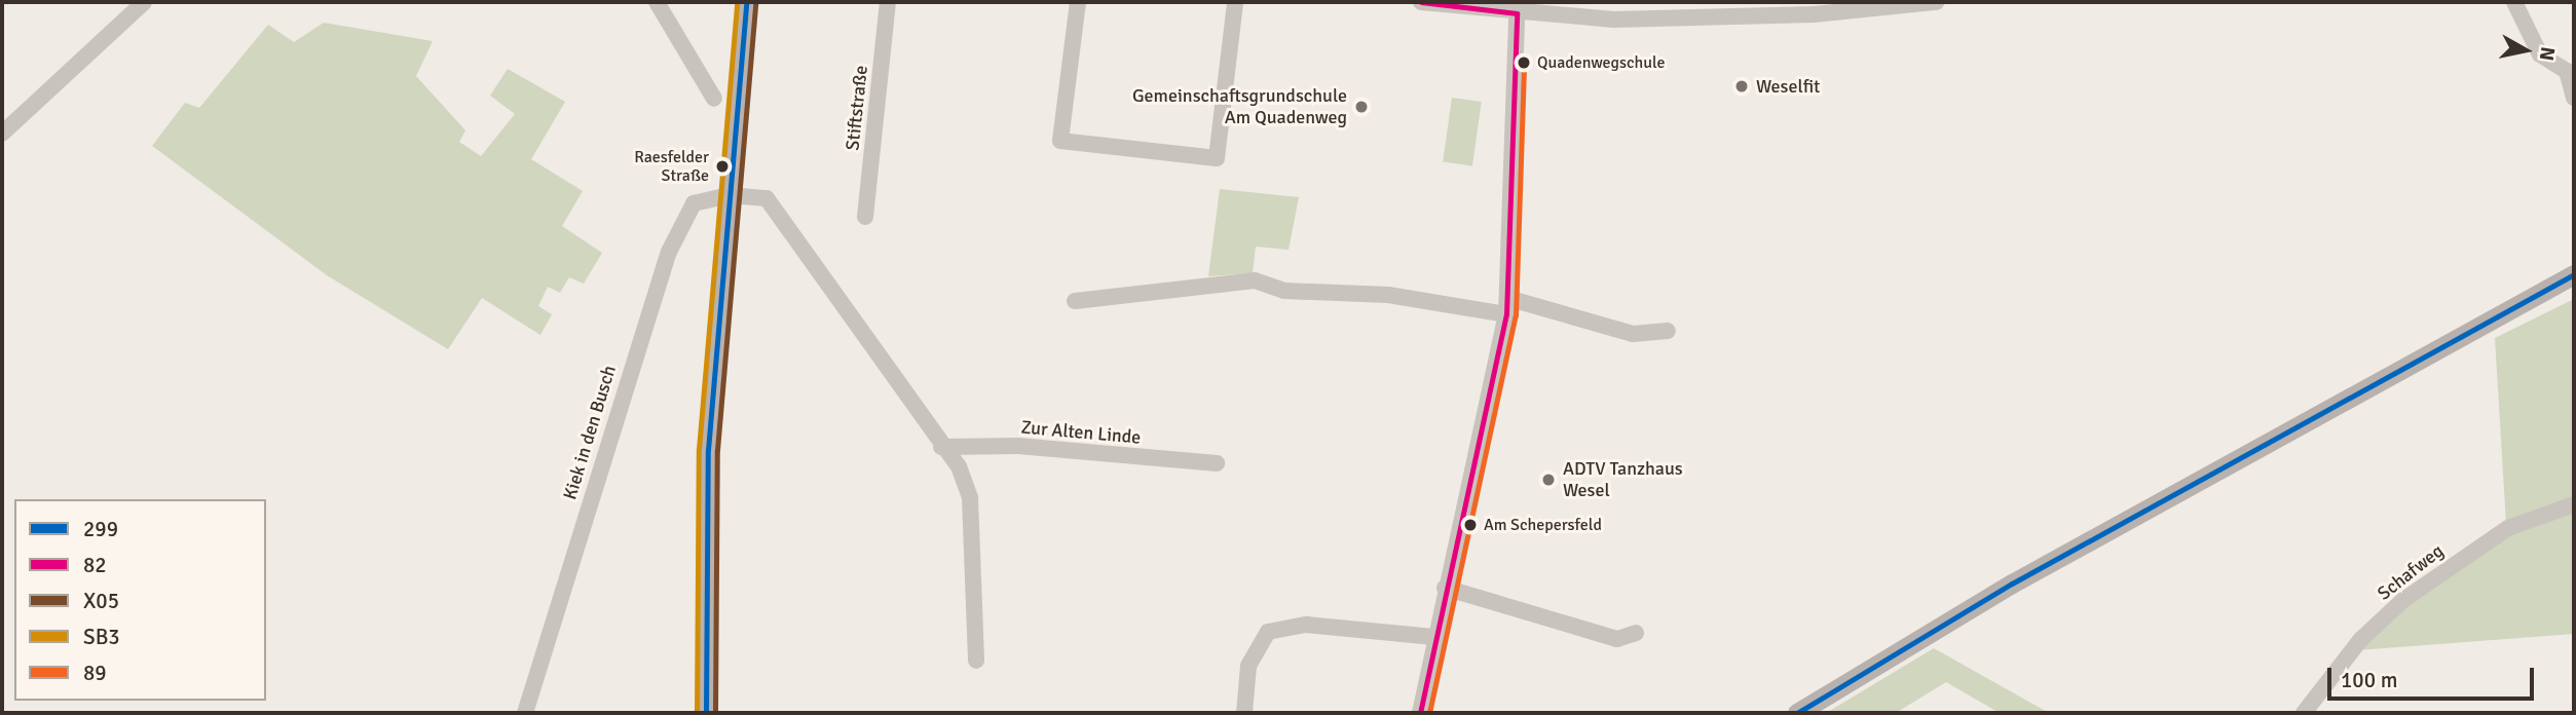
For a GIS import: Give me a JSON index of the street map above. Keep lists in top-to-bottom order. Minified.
{"streets":{"street":["Stiftstraße","Kiek in den Busch","Zur Alten Linde","Schafweg"]},"places":["Quadenwegschule","Weselfit","Gemeinschaftsgrundschule Am Quadenweg","Raesfelder Straße","ADTV Tanzhaus Wesel","Am Schepersfeld"],"lines":["transit line 299","transit line 82","transit line SB3","transit line X05","transit line 89"],"legend":["299","82","X05","SB3","89"],"scale_bar":"100 m","north":"right"}
